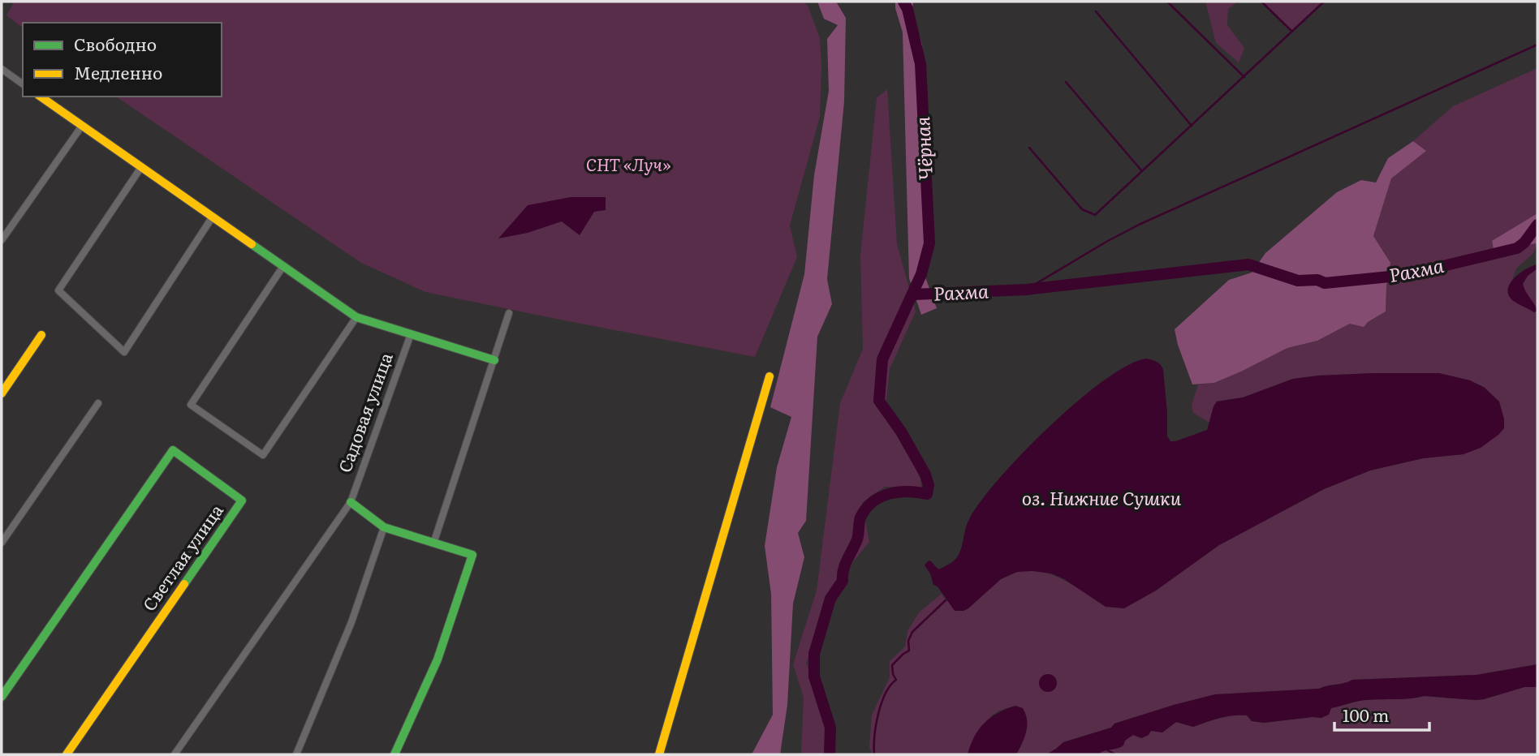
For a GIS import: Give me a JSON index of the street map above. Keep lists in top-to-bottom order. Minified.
{"streets":{"street":["Садовая улица","Светлая улица"]},"water":["Чёрная","Рахма","оз. Нижние Сушки"],"parks":["СНТ «Луч»"],"legend":["Свободно","Медленно"],"scale_bar":"100 m"}
